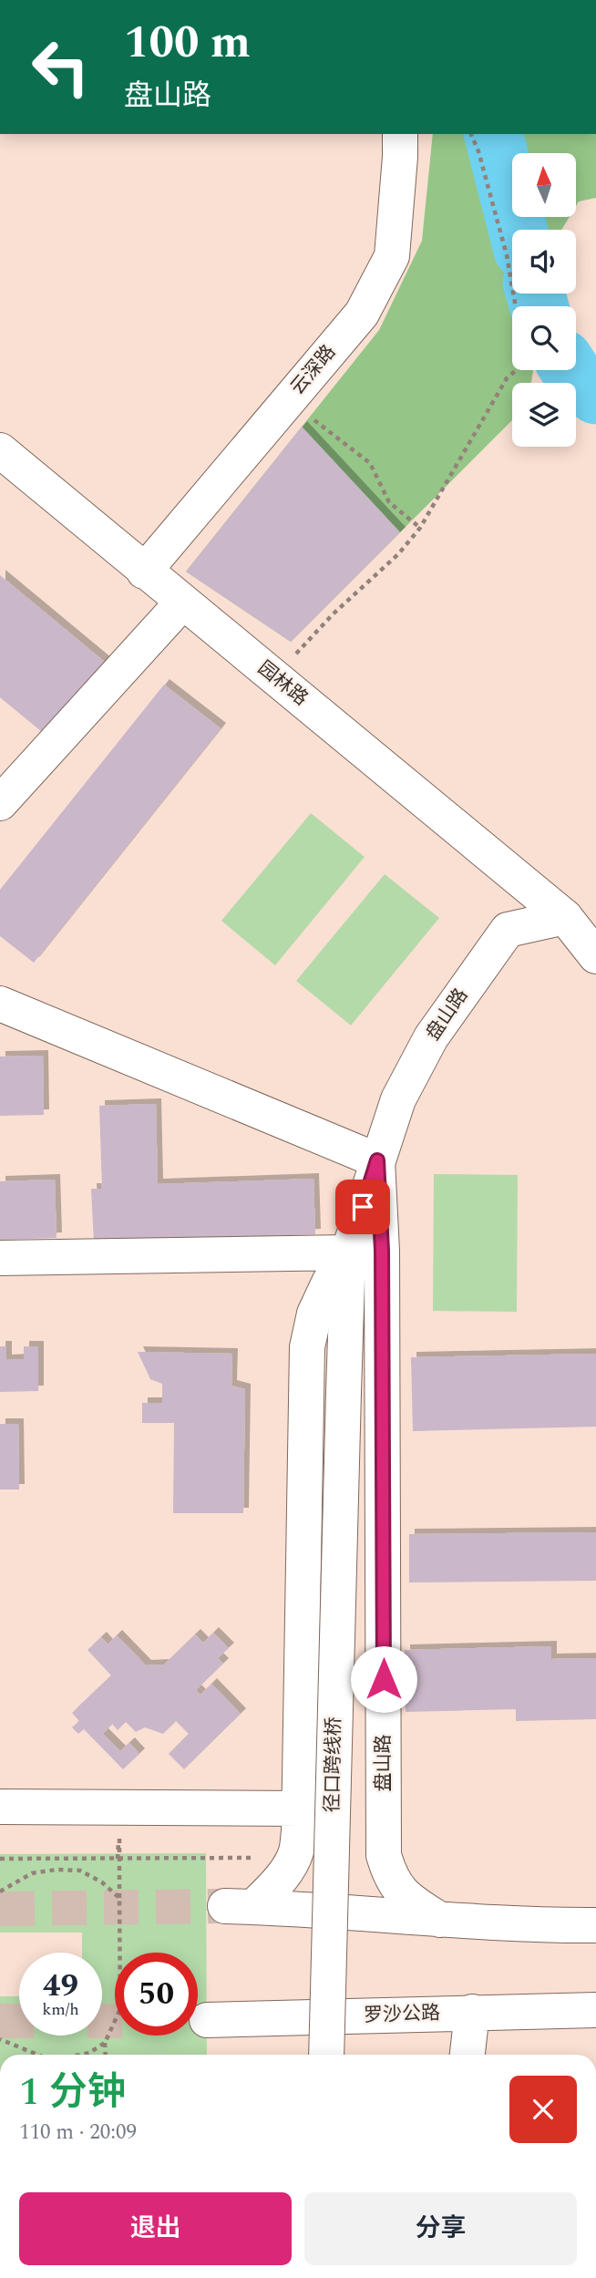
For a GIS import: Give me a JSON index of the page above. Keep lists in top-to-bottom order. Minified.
{"streets":{"street":["云深路","园林路","盘山路","径口跨线桥","罗沙公路"]},"crossings":[["云深路","园林路"],["园林路","盘山路"],["盘山路","径口跨线桥"]],"north":"top","page":{"turn":["100 m","盘山路"],"speed":"49 km/h","limit":"50","heading":["1 分钟","110 m · 20:09"],"buttons":["退出","分享"]}}
